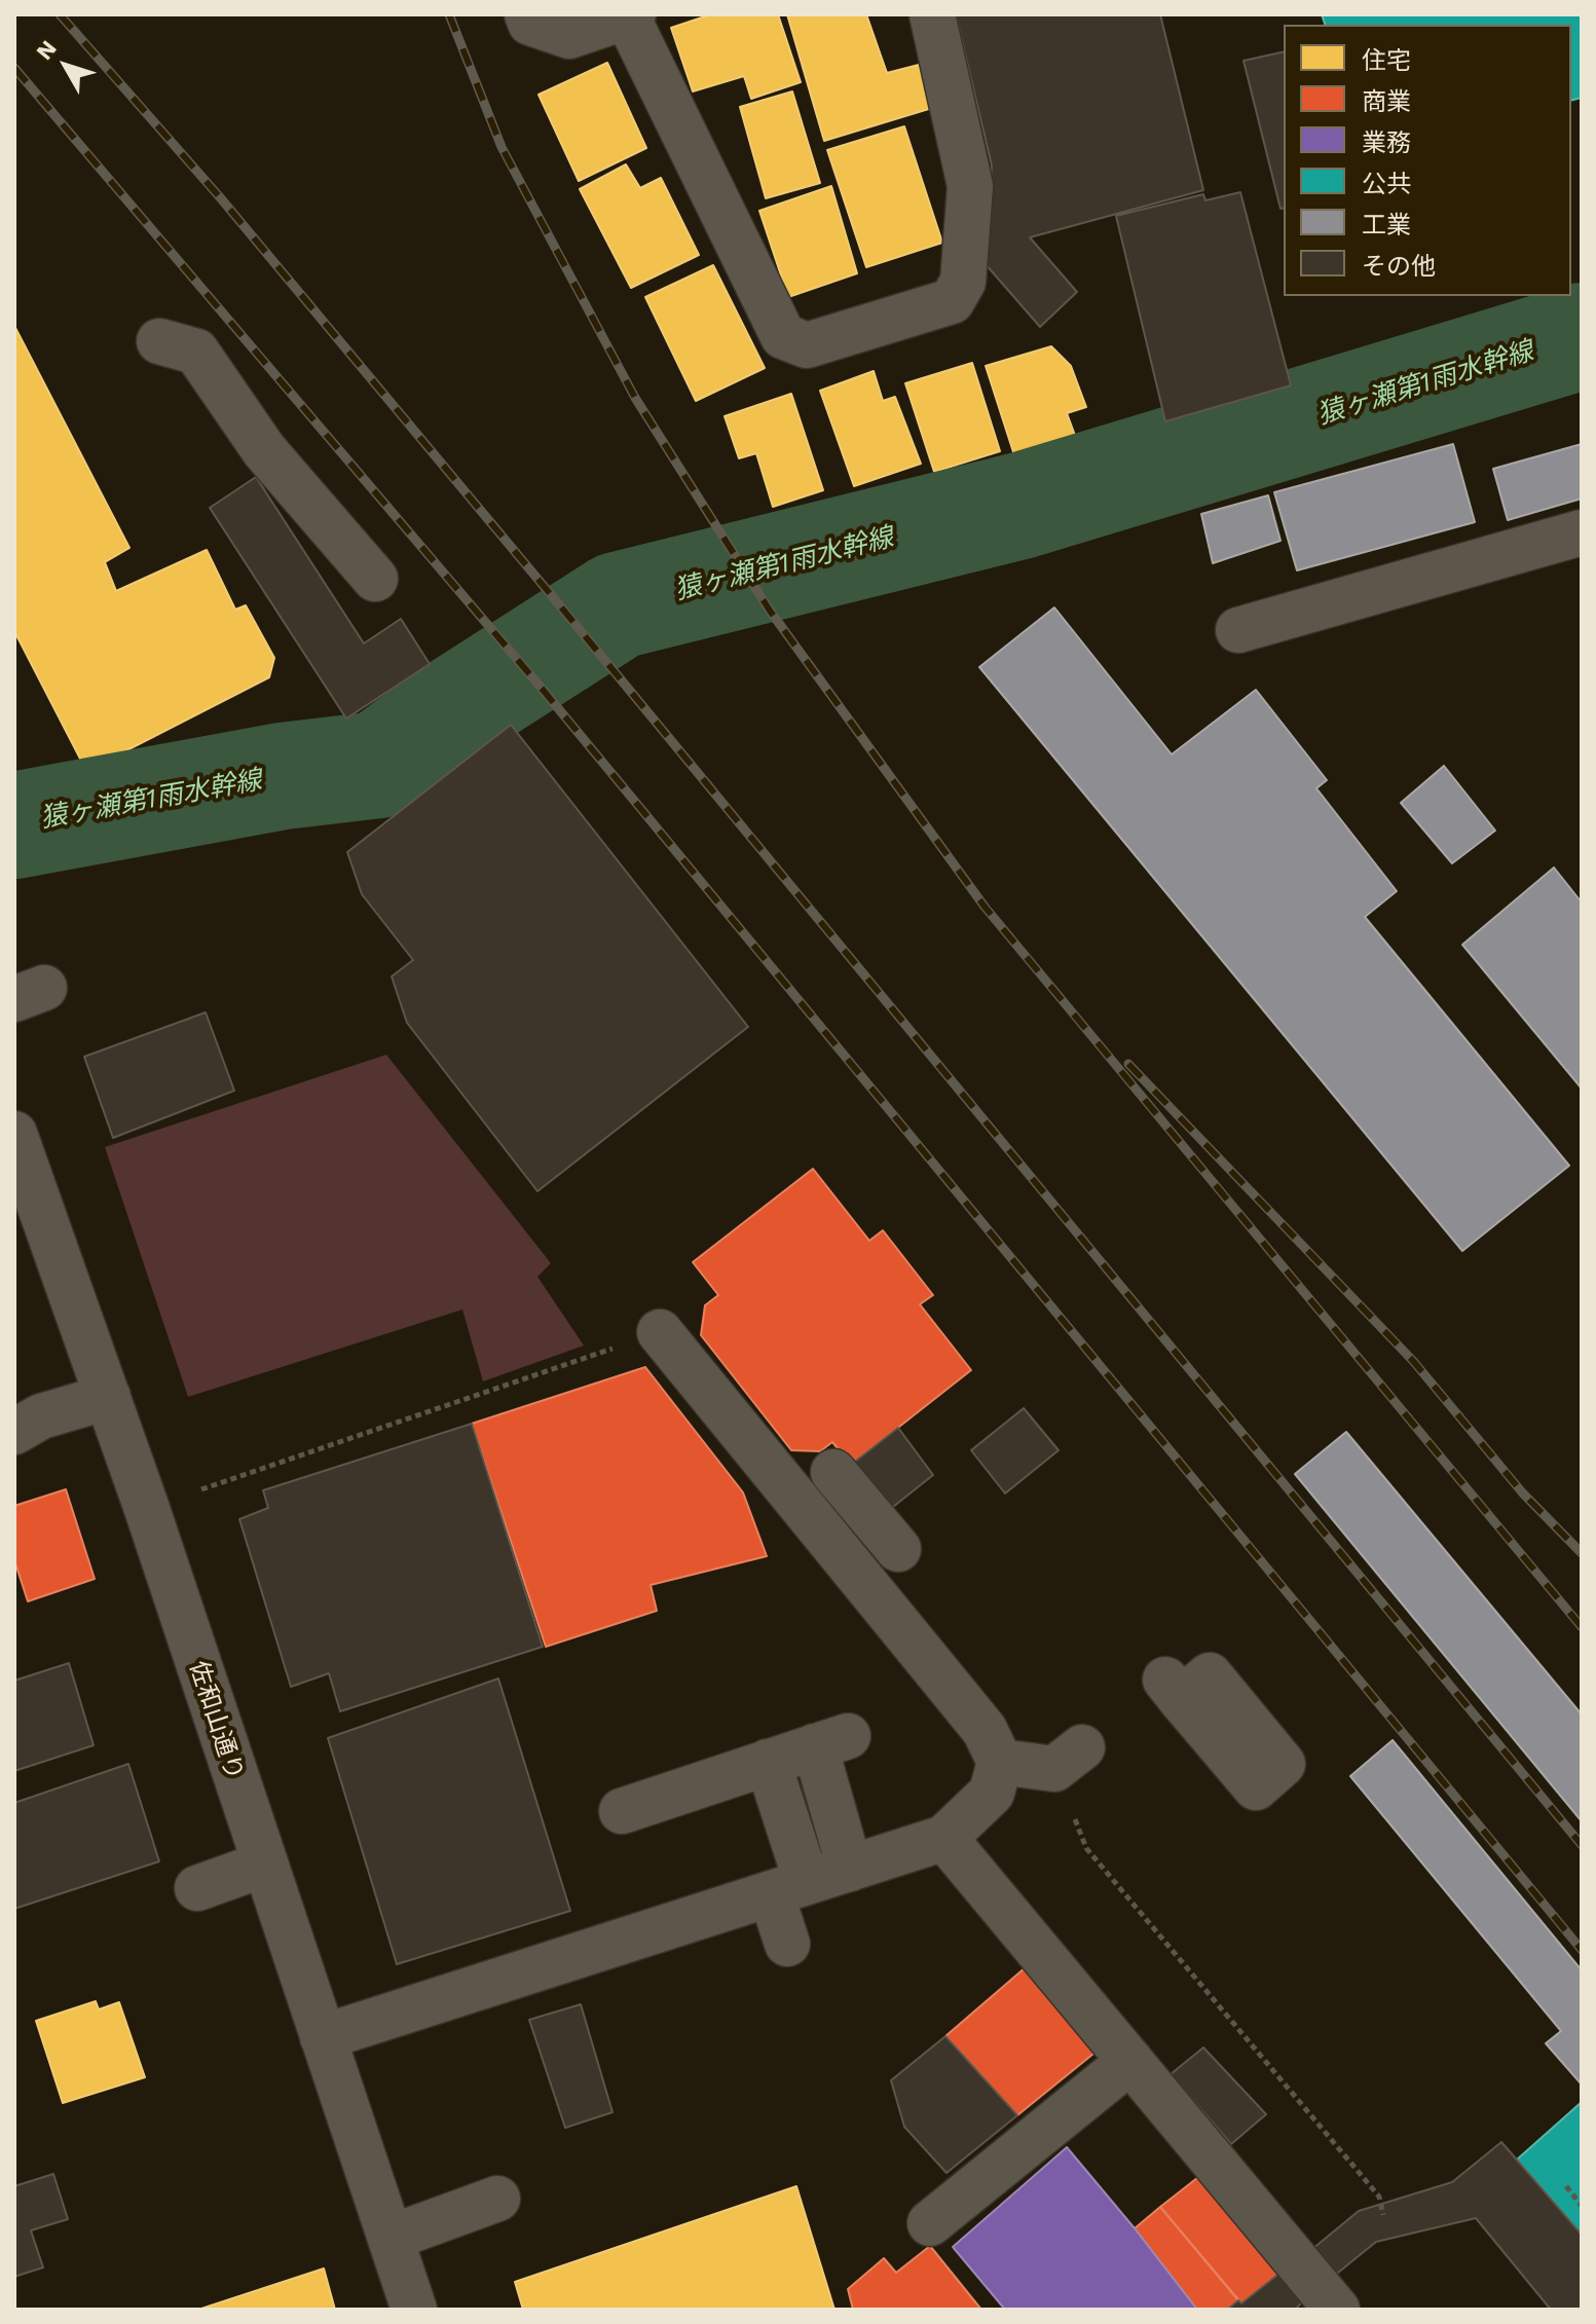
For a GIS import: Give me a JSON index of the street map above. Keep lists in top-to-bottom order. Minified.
{"streets":{"street":["佐和山通り"]},"water":["猿ヶ瀬第1雨水幹線"],"legend":["住宅","商業","業務","公共","工業","その他"],"north":"top left"}
